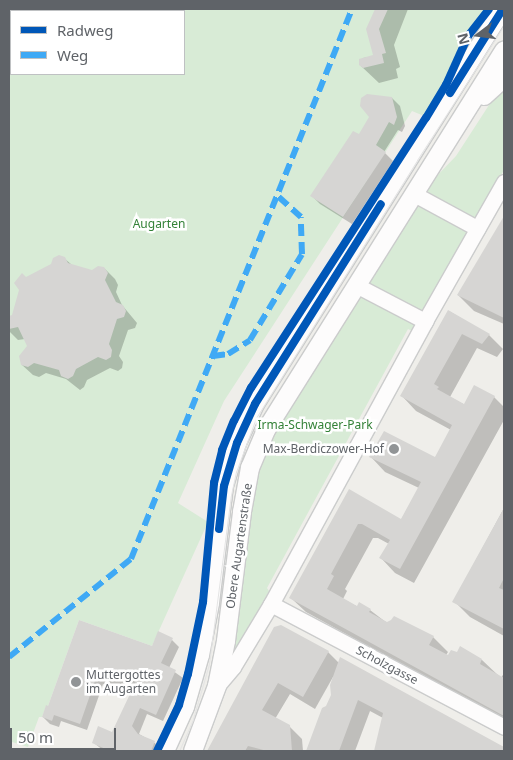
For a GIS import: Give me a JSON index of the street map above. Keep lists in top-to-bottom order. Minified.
{"streets":{"street":["Obere Augartenstraße","Scholzgasse"]},"crossings":[["Obere Augartenstraße","Scholzgasse"]],"parks":["Augarten","Irma-Schwager-Park"],"places":["Max-Berdiczower-Hof","Muttergottes im Augarten"],"legend":["Radweg","Weg"],"scale_bar":"50 m","north":"left"}
